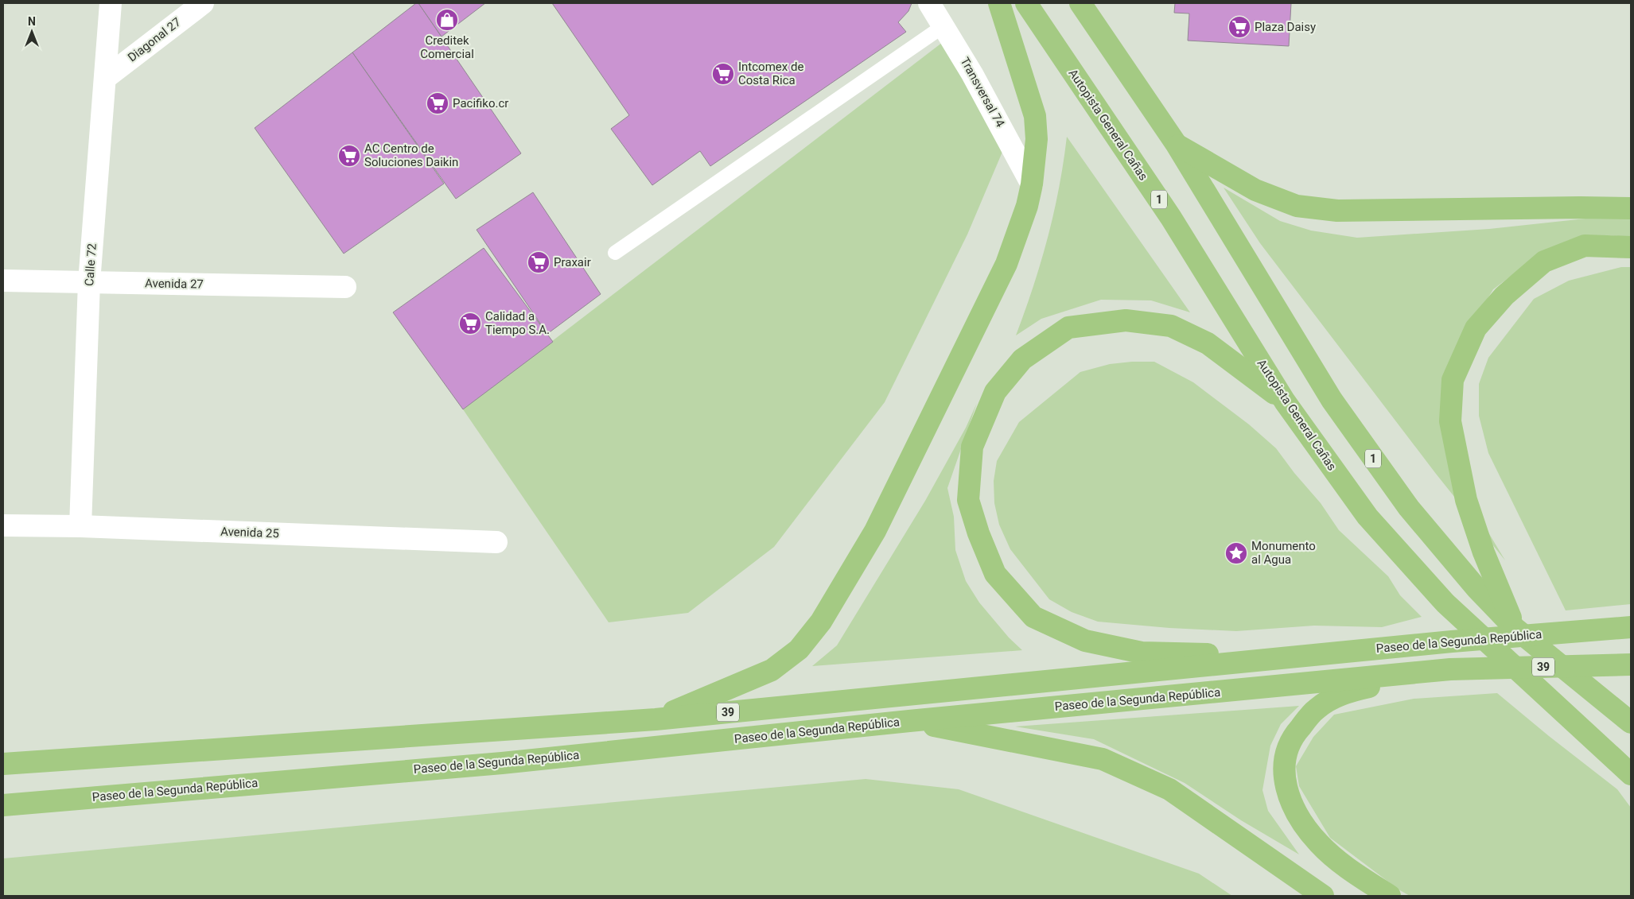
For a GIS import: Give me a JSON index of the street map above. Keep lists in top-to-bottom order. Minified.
{"streets":{"highway":["Autopista General Cañas","1","Paseo de la Segunda República","39"],"street":["Diagonal 27","Transversal 74","Calle 72","Avenida 27","Avenida 25"]},"crossings":[["Diagonal 27","Calle 72"],["Calle 72","Avenida 27"],["Calle 72","Avenida 25"]],"places":{"shop":["Creditek Comercial"],"supermarket":["Plaza Daisy","Intcomex de Costa Rica","Pacifiko.cr","AC Centro de Soluciones Daikin","Praxair","Calidad a Tiempo S.A."],"place":["Monumento al Agua"]},"north":"top"}
